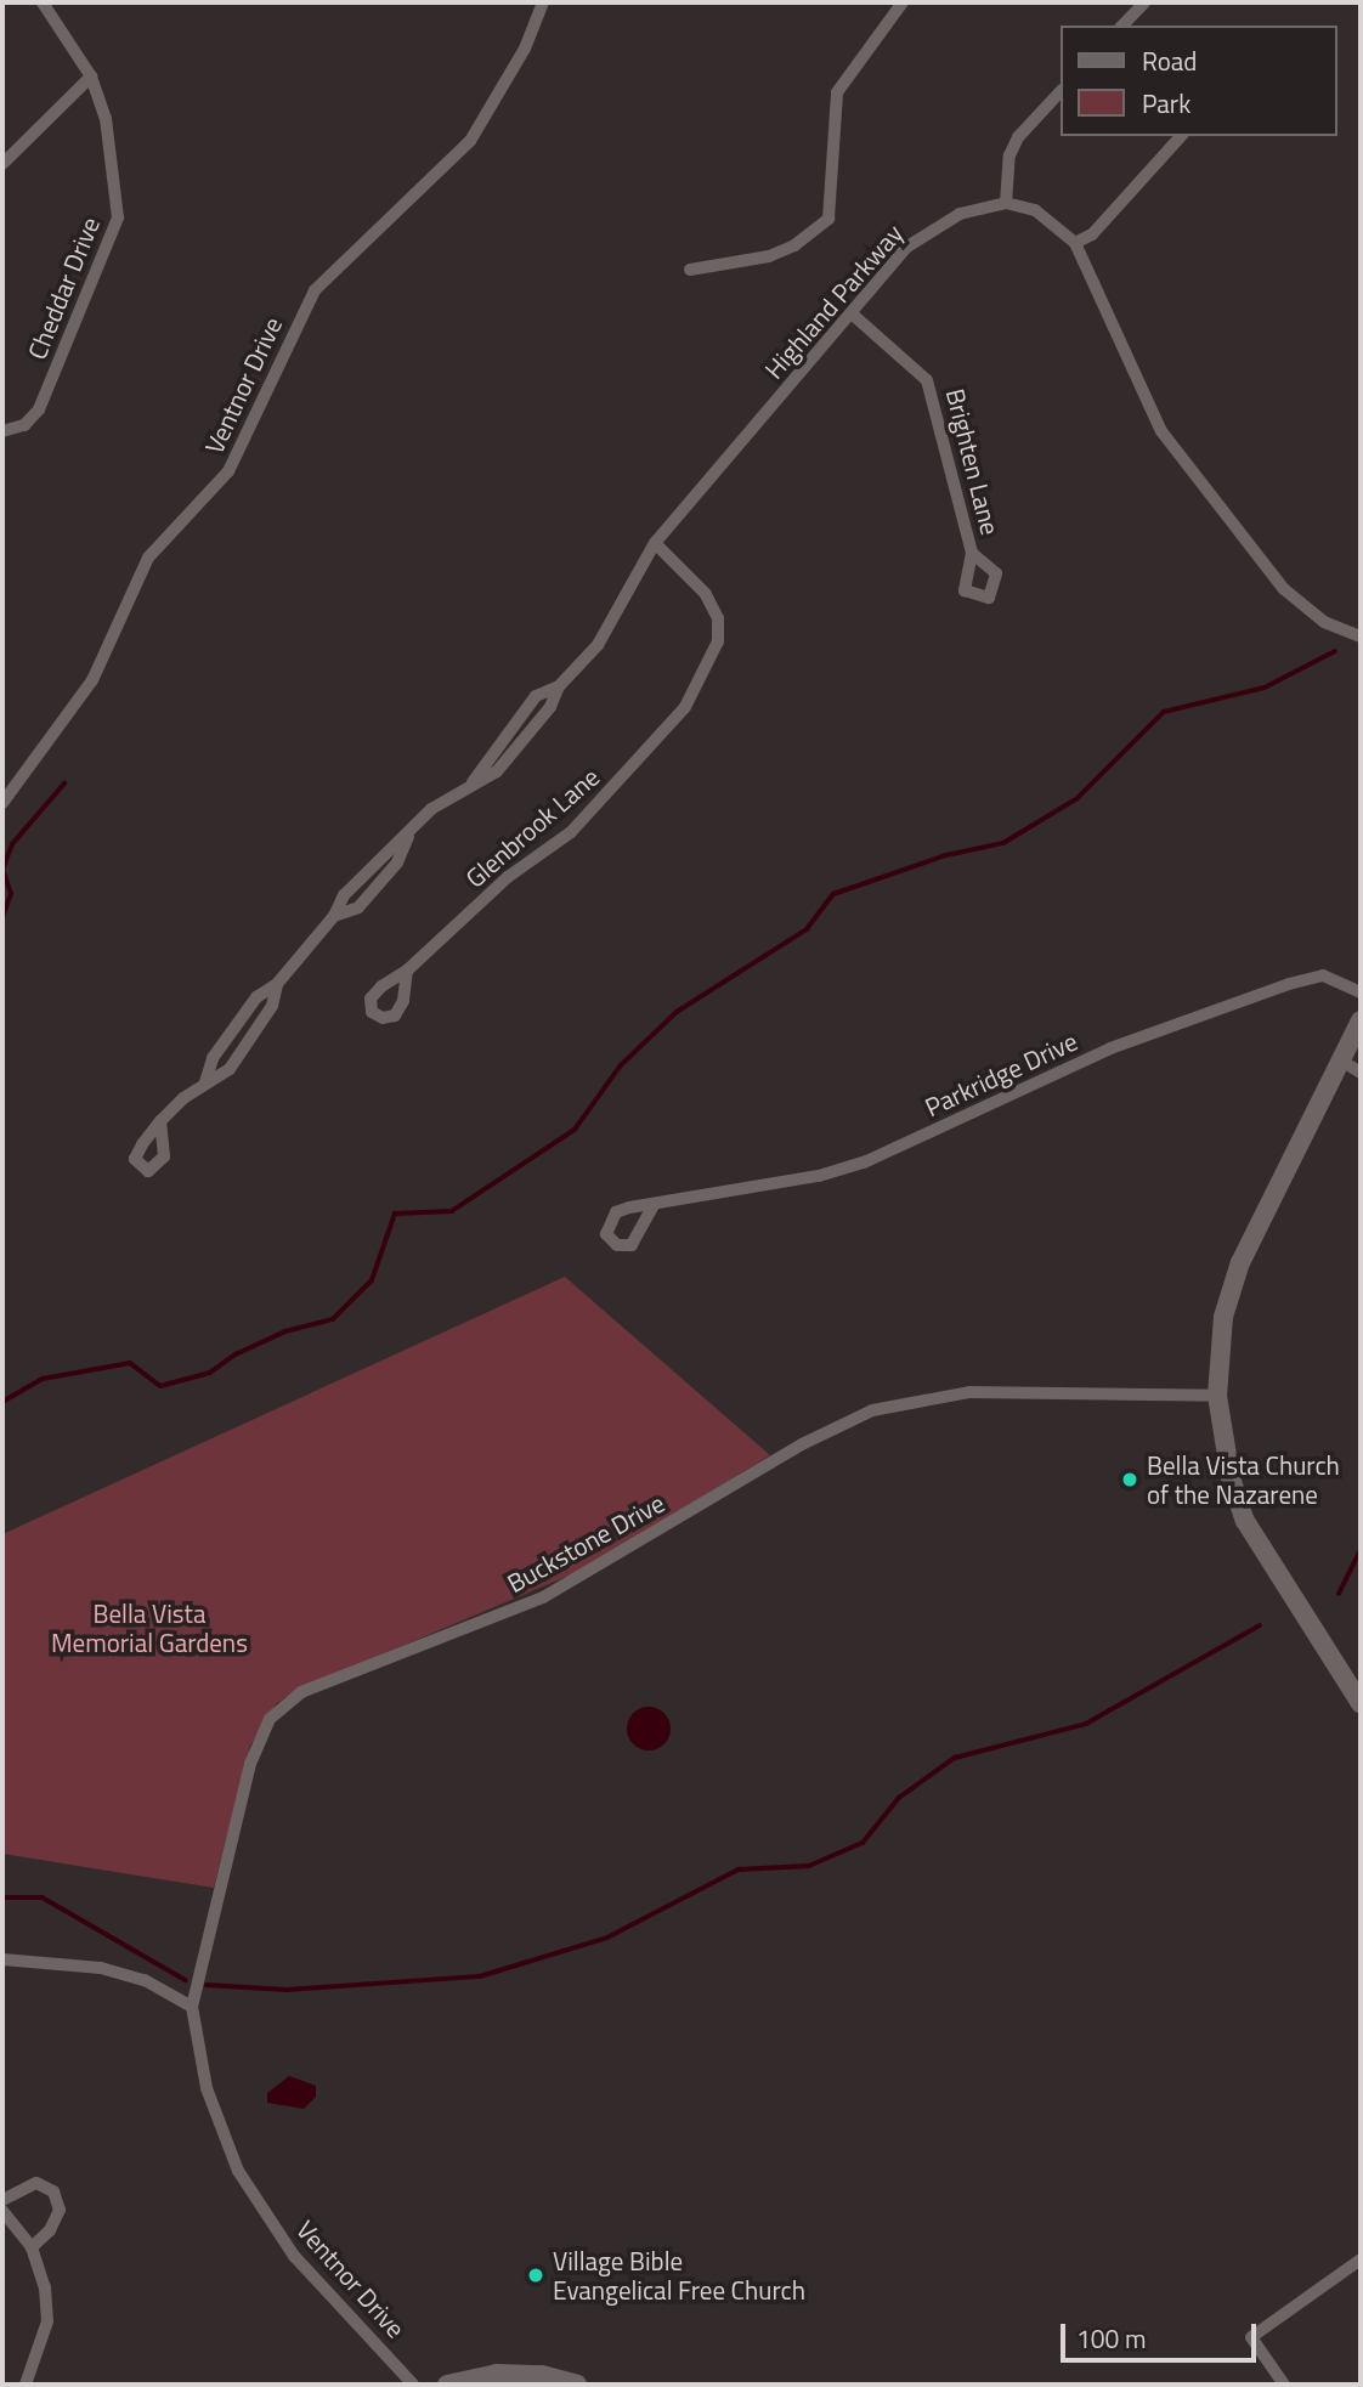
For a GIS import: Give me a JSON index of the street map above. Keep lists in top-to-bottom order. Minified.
{"streets":{"street":["Cheddar Drive","Highland Parkway","Ventnor Drive","Brighten Lane","Glenbrook Lane","Parkridge Drive","Buckstone Drive"]},"crossings":[["Highland Parkway","Brighten Lane"],["Highland Parkway","Glenbrook Lane"],["Ventnor Drive","Buckstone Drive"]],"parks":["Bella Vista Memorial Gardens"],"places":["Bella Vista Church of the Nazarene","Village Bible Evangelical Free Church"],"legend":["Road","Park"],"scale_bar":"100 m"}
